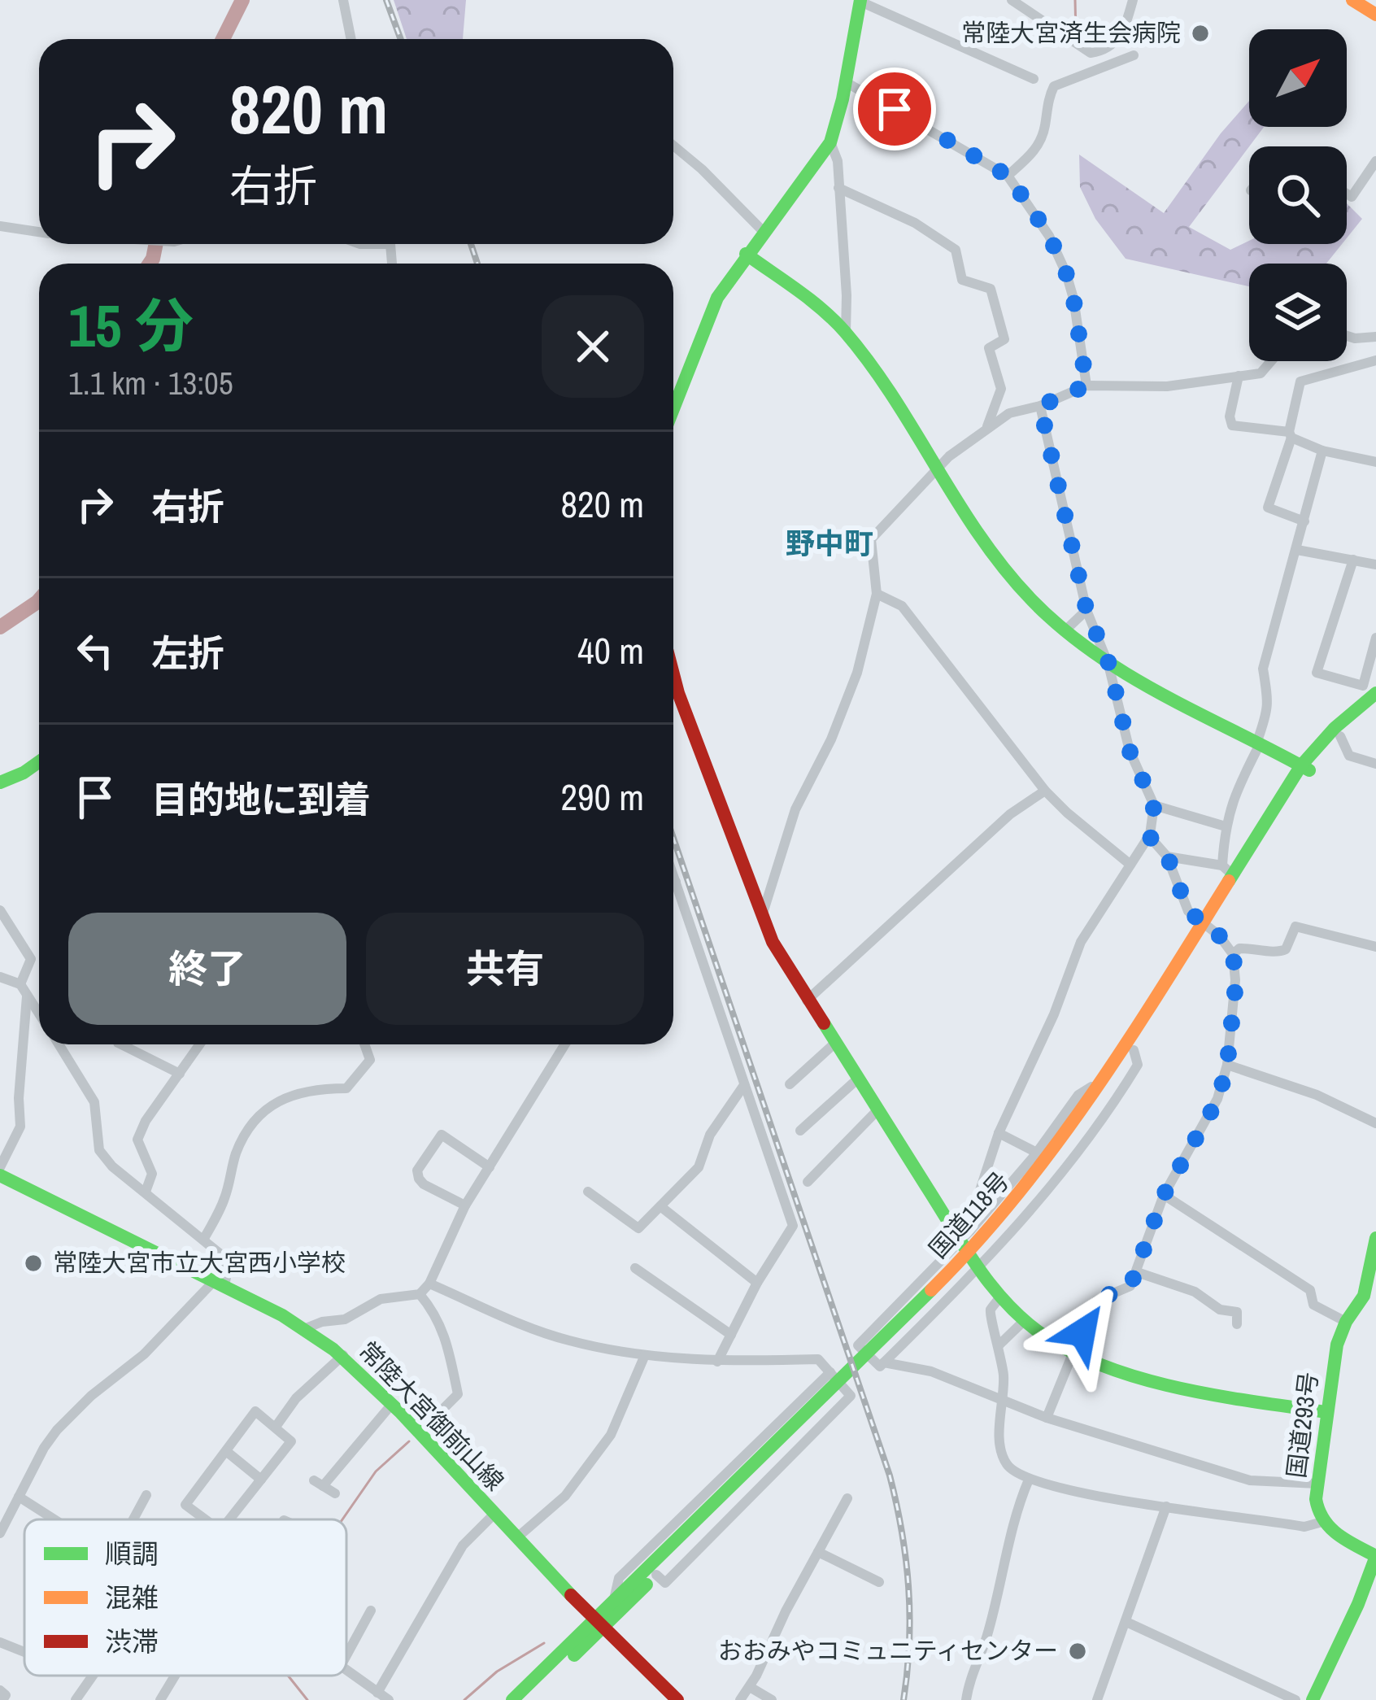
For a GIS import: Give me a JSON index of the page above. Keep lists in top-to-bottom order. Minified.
{"streets":{"main road":["国道118号","常陸大宮御前山線","国道293号"]},"crossings":[["国道118号","常陸大宮御前山線"]],"districts":["野中町"],"places":["常陸大宮済生会病院","常陸大宮市立大宮西小学校","おおみやコミュニティセンター"],"legend":["順調","混雑","渋滞"],"north":"top right","page":{"turn":["820 m","右折"],"heading":["15 分","1.1 km · 13:05"],"list":[{"name":"右折","value":"820 m"},{"name":"左折","value":"40 m"},{"name":"目的地に到着","value":"290 m"}],"buttons":["終了","共有"]}}
